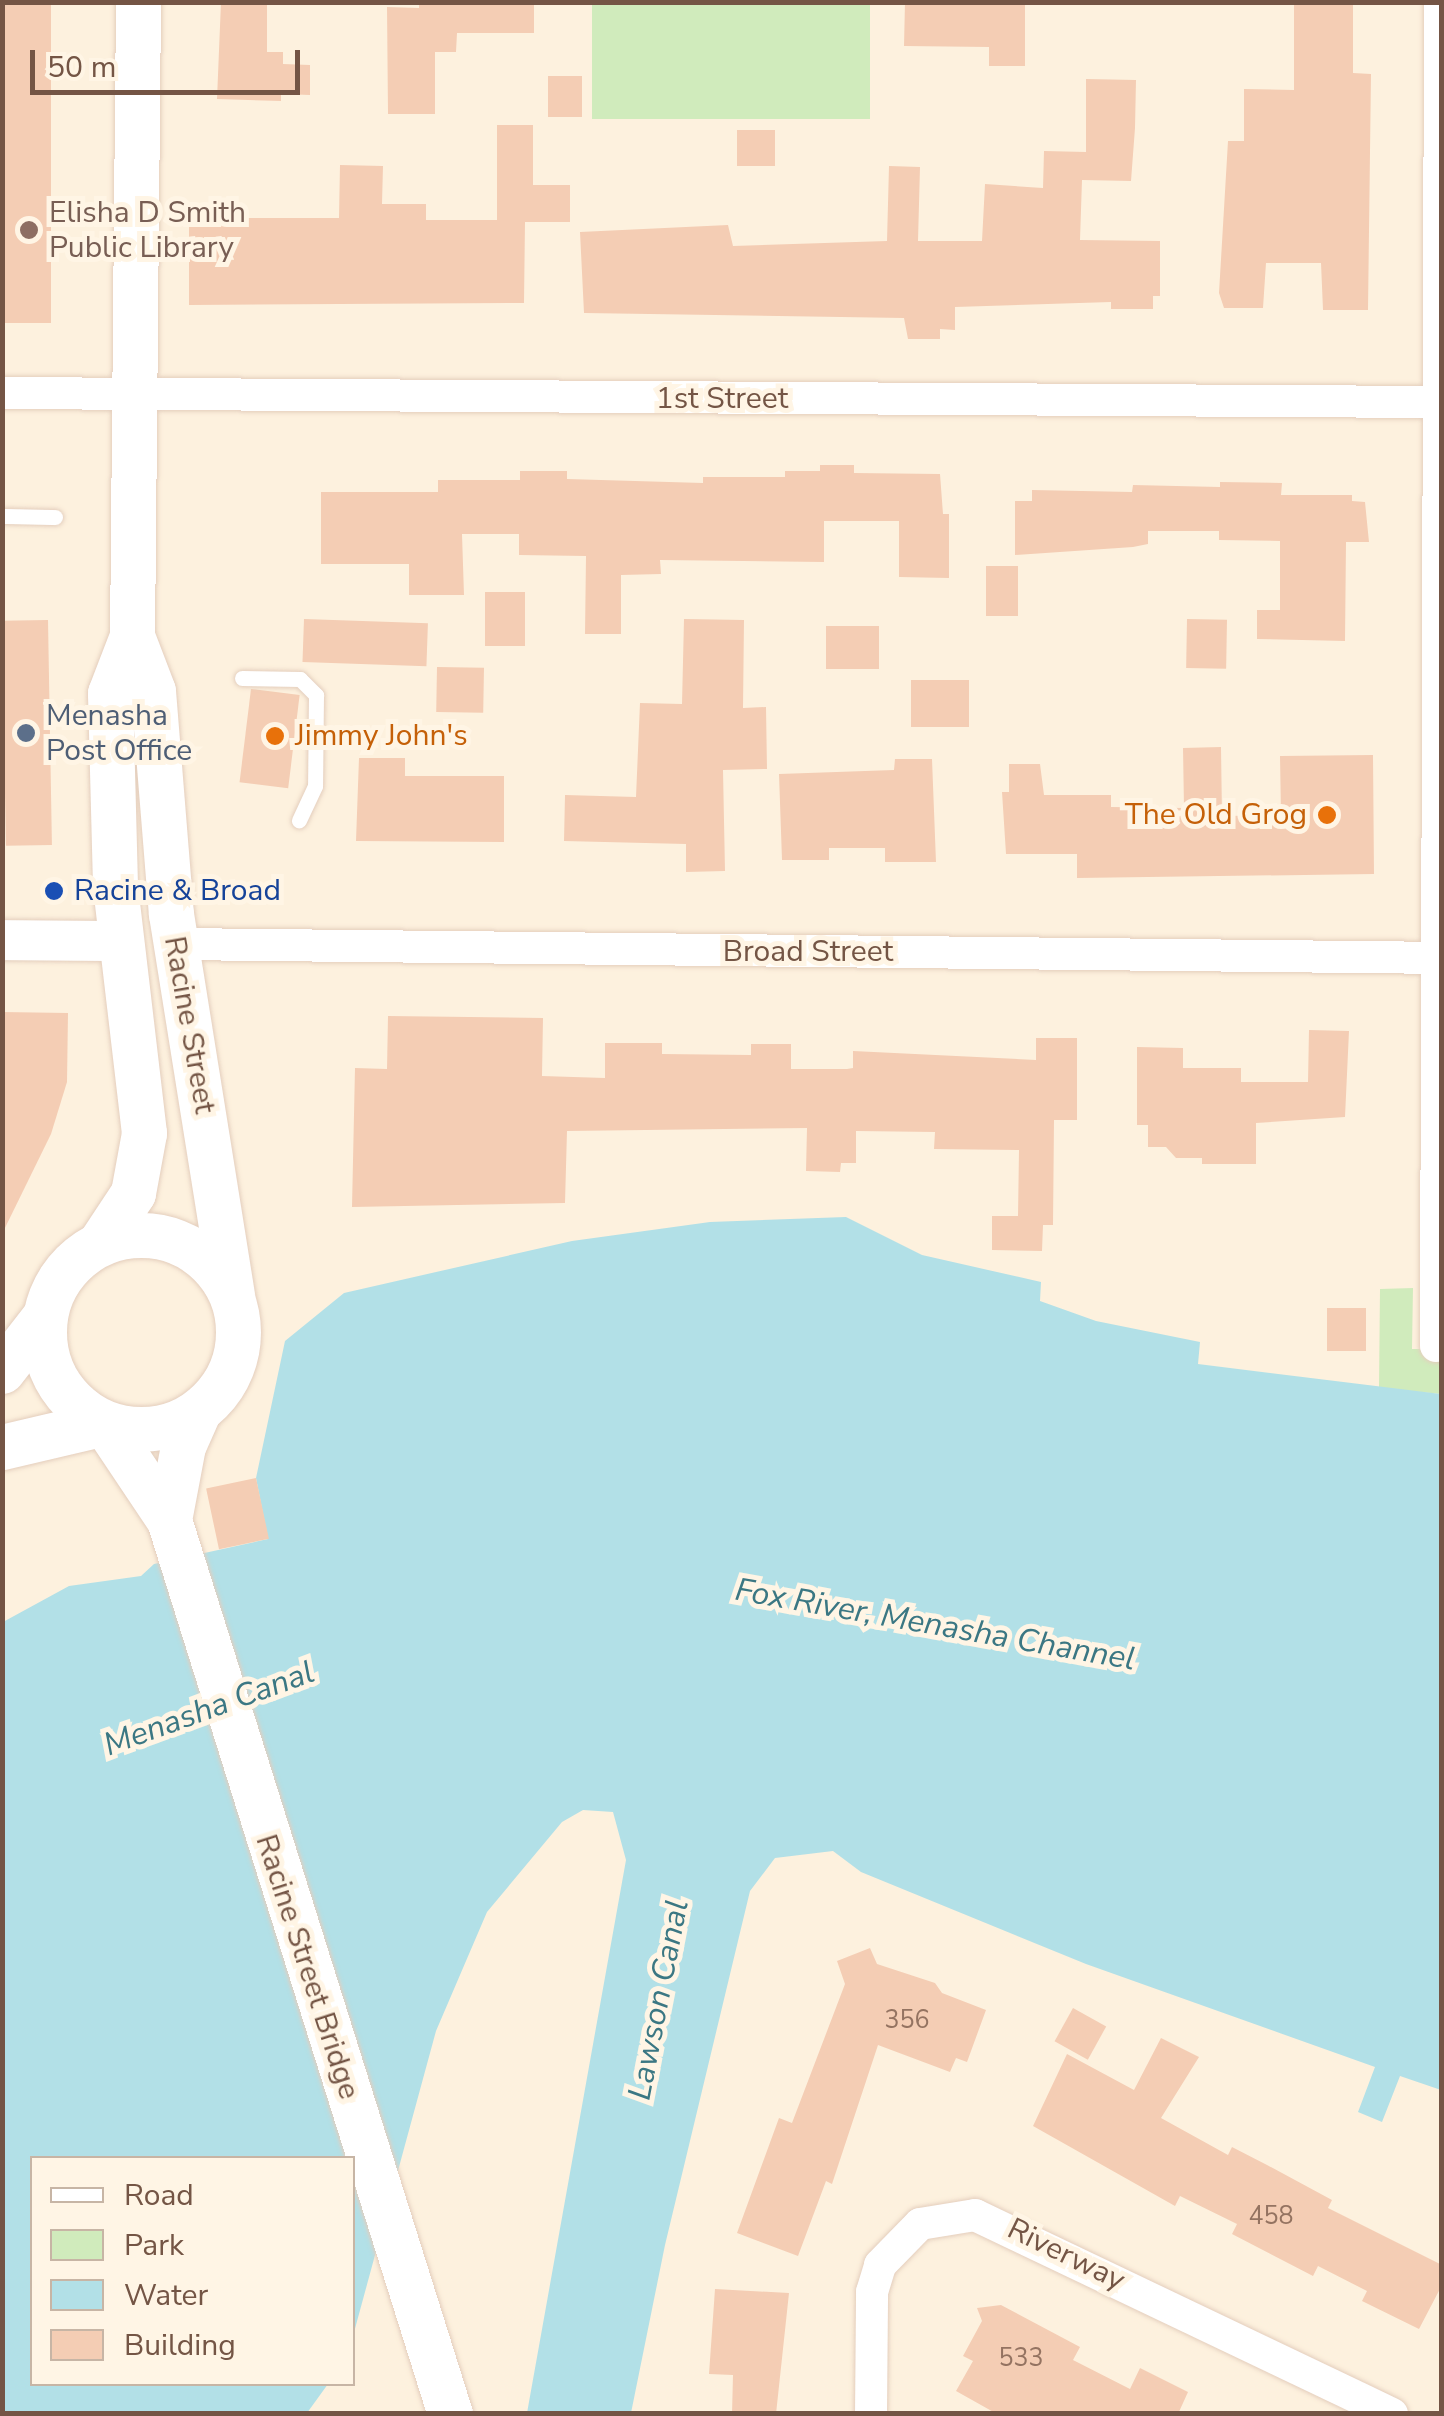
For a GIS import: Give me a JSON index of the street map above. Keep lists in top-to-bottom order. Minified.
{"streets":{"main road":["Racine Street","Racine Street Bridge"],"street":["1st Street","Broad Street","Riverway"]},"crossings":[["1st Street","Racine Street"],["Broad Street","Racine Street"]],"water":["Fox River, Menasha Channel","Menasha Canal","Lawson Canal"],"places":["Elisha D Smith Public Library","Menasha Post Office","Jimmy John's","The Old Grog","Racine & Broad"],"house_numbers":["356","458","533"],"legend":["Road","Park","Water","Building"],"scale_bar":"50 m"}
